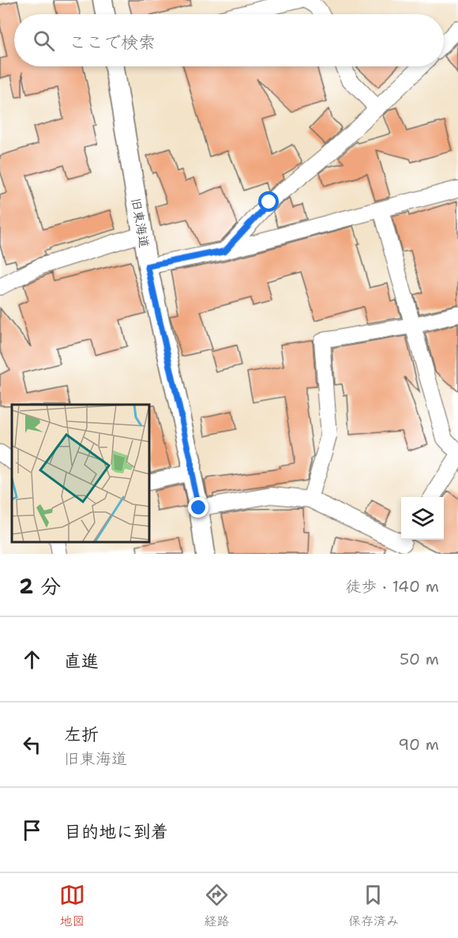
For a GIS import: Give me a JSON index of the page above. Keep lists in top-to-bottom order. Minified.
{"streets":{"street":["旧東海道"]},"page":{"search":"ここで検索","heading":["2 分","徒歩 · 140 m"],"list":[["直進","50 m"],["左折","旧東海道","90 m"],"目的地に到着"],"nav":["地図","経路","保存済み"]}}
